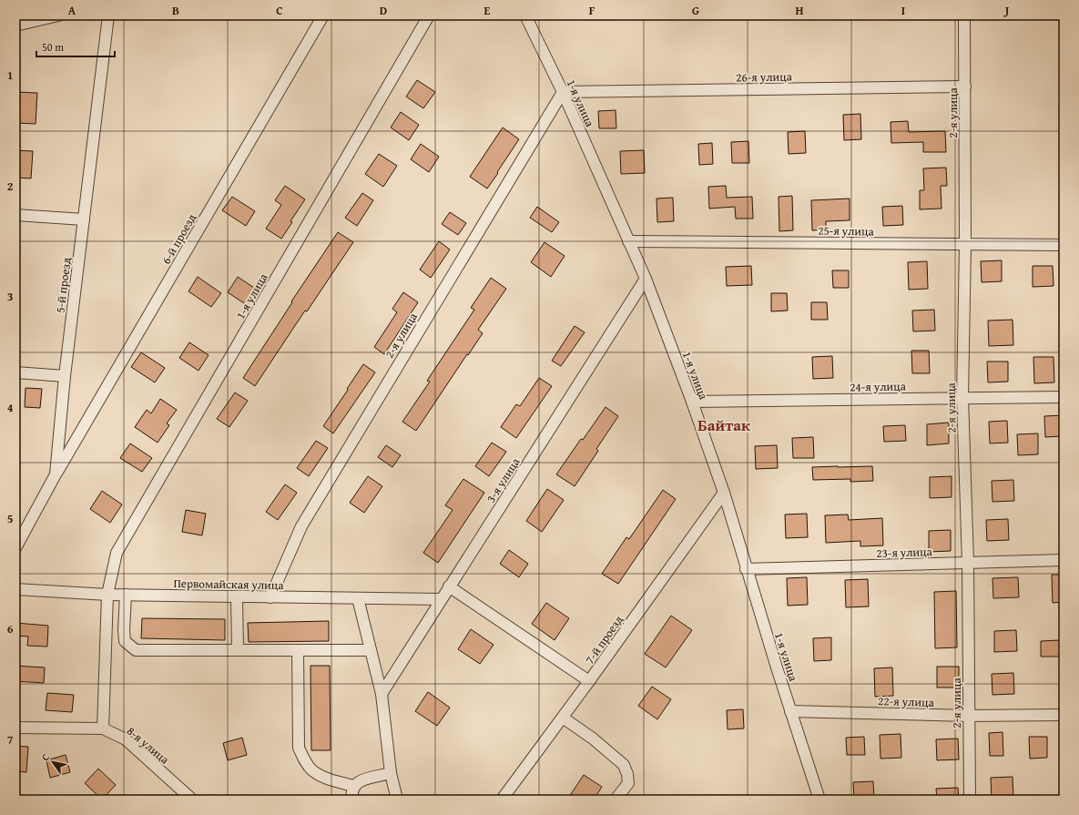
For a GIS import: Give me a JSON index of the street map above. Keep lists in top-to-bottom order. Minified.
{"streets":{"street":["26-я улица","1-я улица","2-я улица","25-я улица","6-й проезд","5-й проезд","24-я улица","3-я улица","23-я улица","Первомайская улица","7-й проезд","22-я улица","8-я улица"]},"crossings":[["26-я улица","1-я улица"],["26-я улица","2-я улица"],["1-я улица","2-я улица"],["1-я улица","25-я улица"],["1-я улица","24-я улица"],["1-я улица","3-я улица"],["1-я улица","23-я улица"],["1-я улица","Первомайская улица"],["1-я улица","7-й проезд"],["1-я улица","22-я улица"],["1-я улица","8-я улица"],["2-я улица","25-я улица"],["2-я улица","24-я улица"],["2-я улица","23-я улица"],["2-я улица","Первомайская улица"],["2-я улица","22-я улица"],["6-й проезд","5-й проезд"],["3-я улица","Первомайская улица"]],"districts":["Байтак"],"scale_bar":"50 m","north":"top left","grid":{"columns":["A","B","C","D","E","F","G","H","I","J"],"rows":["1","2","3","4","5","6","7"]}}
